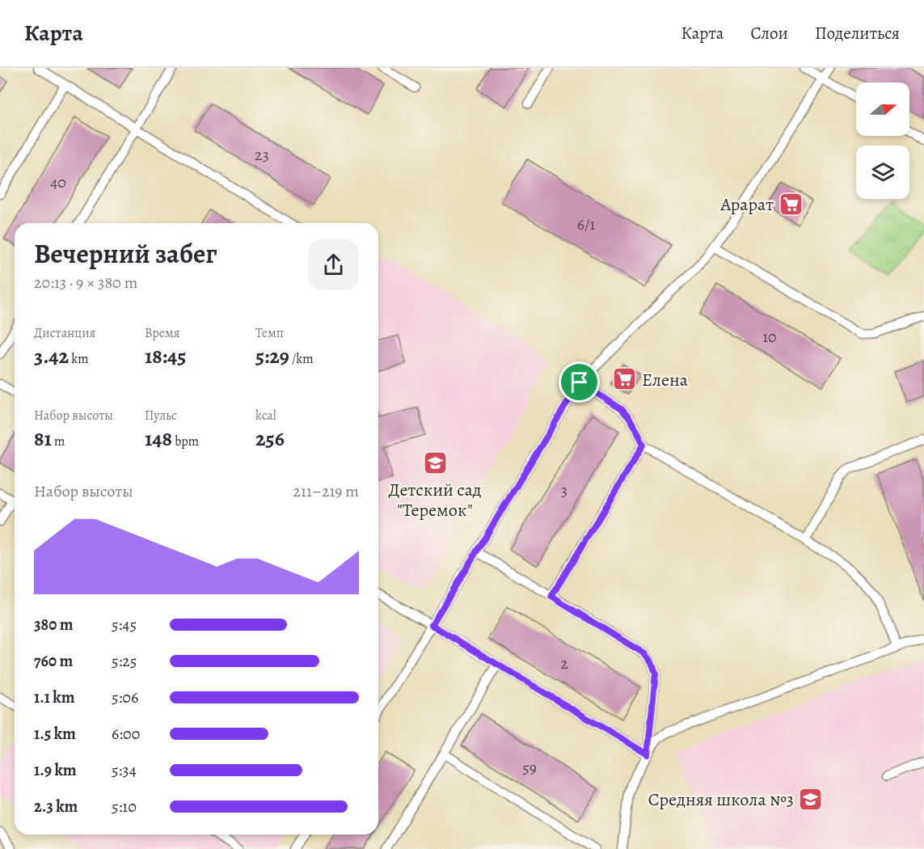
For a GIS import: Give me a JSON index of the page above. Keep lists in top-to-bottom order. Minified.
{"places":{"supermarket":["Арарат","Елена"],"school or university":["Детский сад \"Теремок\"","Средняя школа №3"]},"house_numbers":["23","40","6/1","10","3","2","59"],"north":"right","page":{"header":"Карта","nav":["Карта","Слои","Поделиться"],"heading":["Вечерний забег","20:13 · 9 × 380 m"],"stats":[["Дистанция","3.42 km"],["Время","18:45"],["Темп","5:29 /km"],["Набор высоты","81 m"],["Пульс","148 bpm"],["kcal","256"]],"chart":["Набор высоты","211–219 m"],"list":[{"name":"380 m","note":"5:45"},{"name":"760 m","note":"5:25"},{"name":"1.1 km","note":"5:06"},{"name":"1.5 km","note":"6:00"},{"name":"1.9 km","note":"5:34"},{"name":"2.3 km","note":"5:10"}]}}
